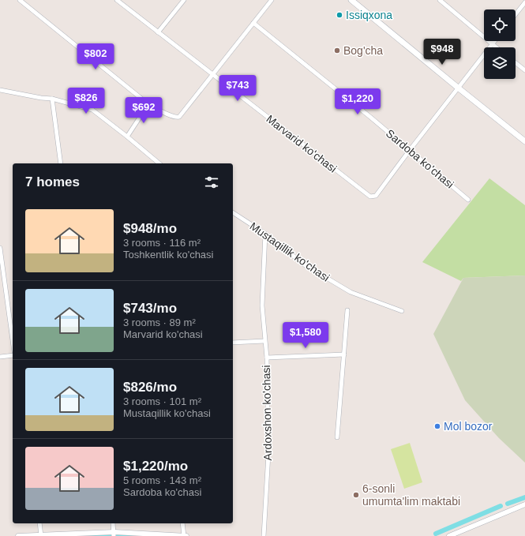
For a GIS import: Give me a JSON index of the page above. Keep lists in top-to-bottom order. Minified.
{"streets":{"street":["Marvarid ko'chasi","Sardoba ko'chasi","Mustaqillik ko'chasi","Ardoxshon ko'chasi"]},"crossings":[["Marvarid ko'chasi","Sardoba ko'chasi"],["Mustaqillik ko'chasi","Ardoxshon ko'chasi"]],"places":["Issiqxona","Bog'cha","Mol bozor","6-sonli umumta'lim maktabi"],"page":{"price":["$948","$802","$743","$826","$1,220","$692","$1,580"],"heading":"7 homes","list":[{"name":"$948/mo","note":"3 rooms · 116 m² · Toshkentlik ko'chasi"},{"name":"$743/mo","note":"3 rooms · 89 m² · Marvarid ko'chasi"},{"name":"$826/mo","note":"3 rooms · 101 m² · Mustaqillik ko'chasi"},{"name":"$1,220/mo","note":"5 rooms · 143 m² · Sardoba ko'chasi"}]}}
